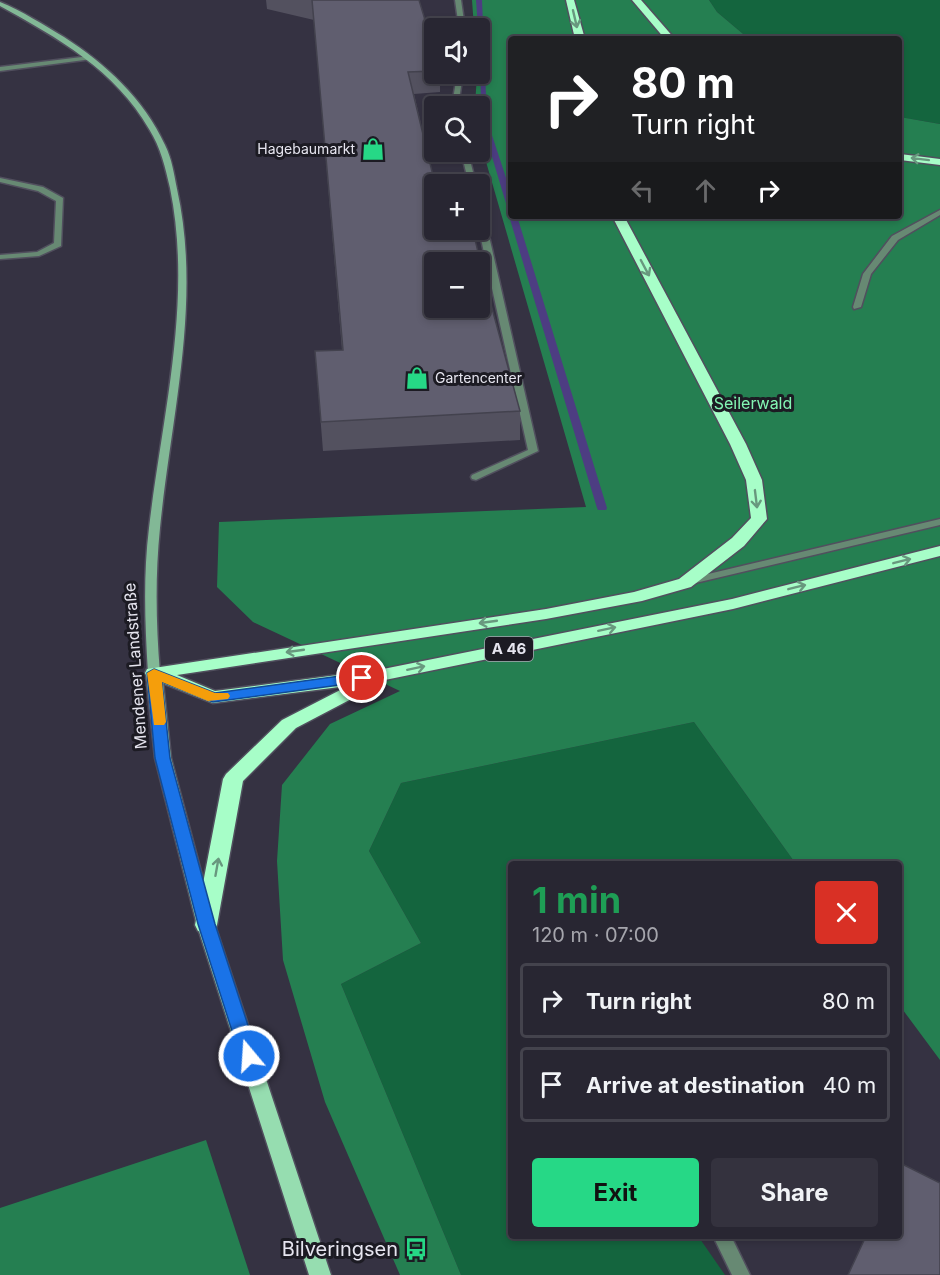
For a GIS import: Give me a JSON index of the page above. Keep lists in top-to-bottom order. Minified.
{"streets":{"highway":["A 46"],"main road":["Mendener Landstraße"]},"crossings":[["A 46","Mendener Landstraße"]],"parks":["Seilerwald"],"places":{"shop":["Hagebaumarkt","Gartencenter"],"bus stop":["Bilveringsen"]},"page":{"map_buttons":["+","−"],"turn":["80 m","Turn right"],"heading":["1 min","120 m · 07:00"],"list":[{"name":"Turn right","value":"80 m"},{"name":"Arrive at destination","value":"40 m"}],"buttons":["Exit","Share"]}}
